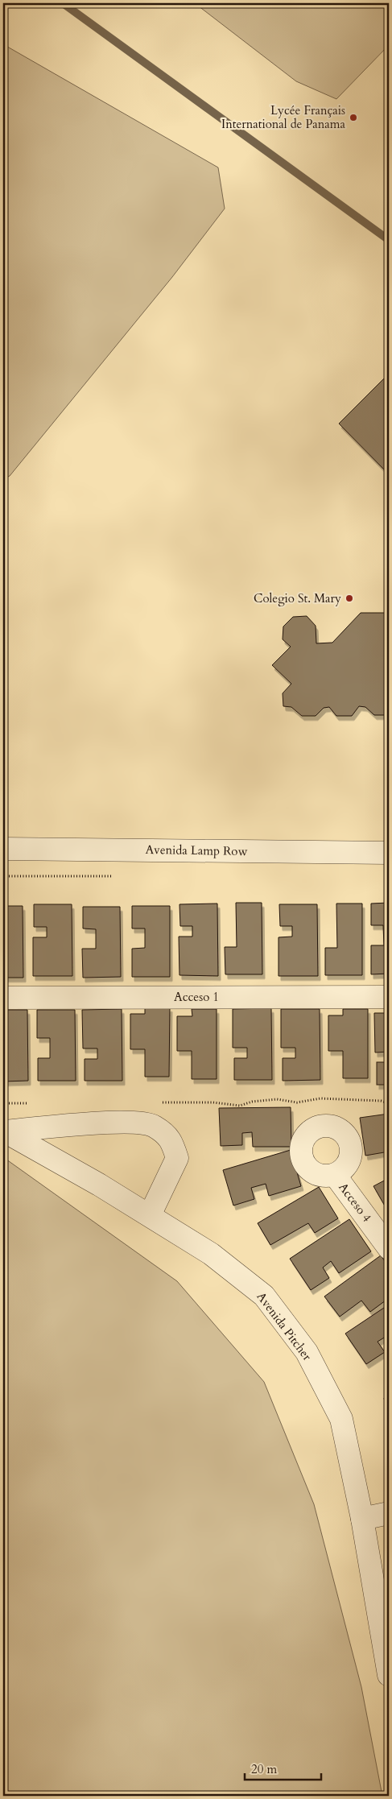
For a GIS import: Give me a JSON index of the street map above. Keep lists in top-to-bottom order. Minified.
{"streets":{"street":["Avenida Lamp Row","Acceso 1","Acceso 4","Avenida Pitcher"]},"places":["Lycée Français International de Panama","Colegio St. Mary"],"scale_bar":"20 m"}
